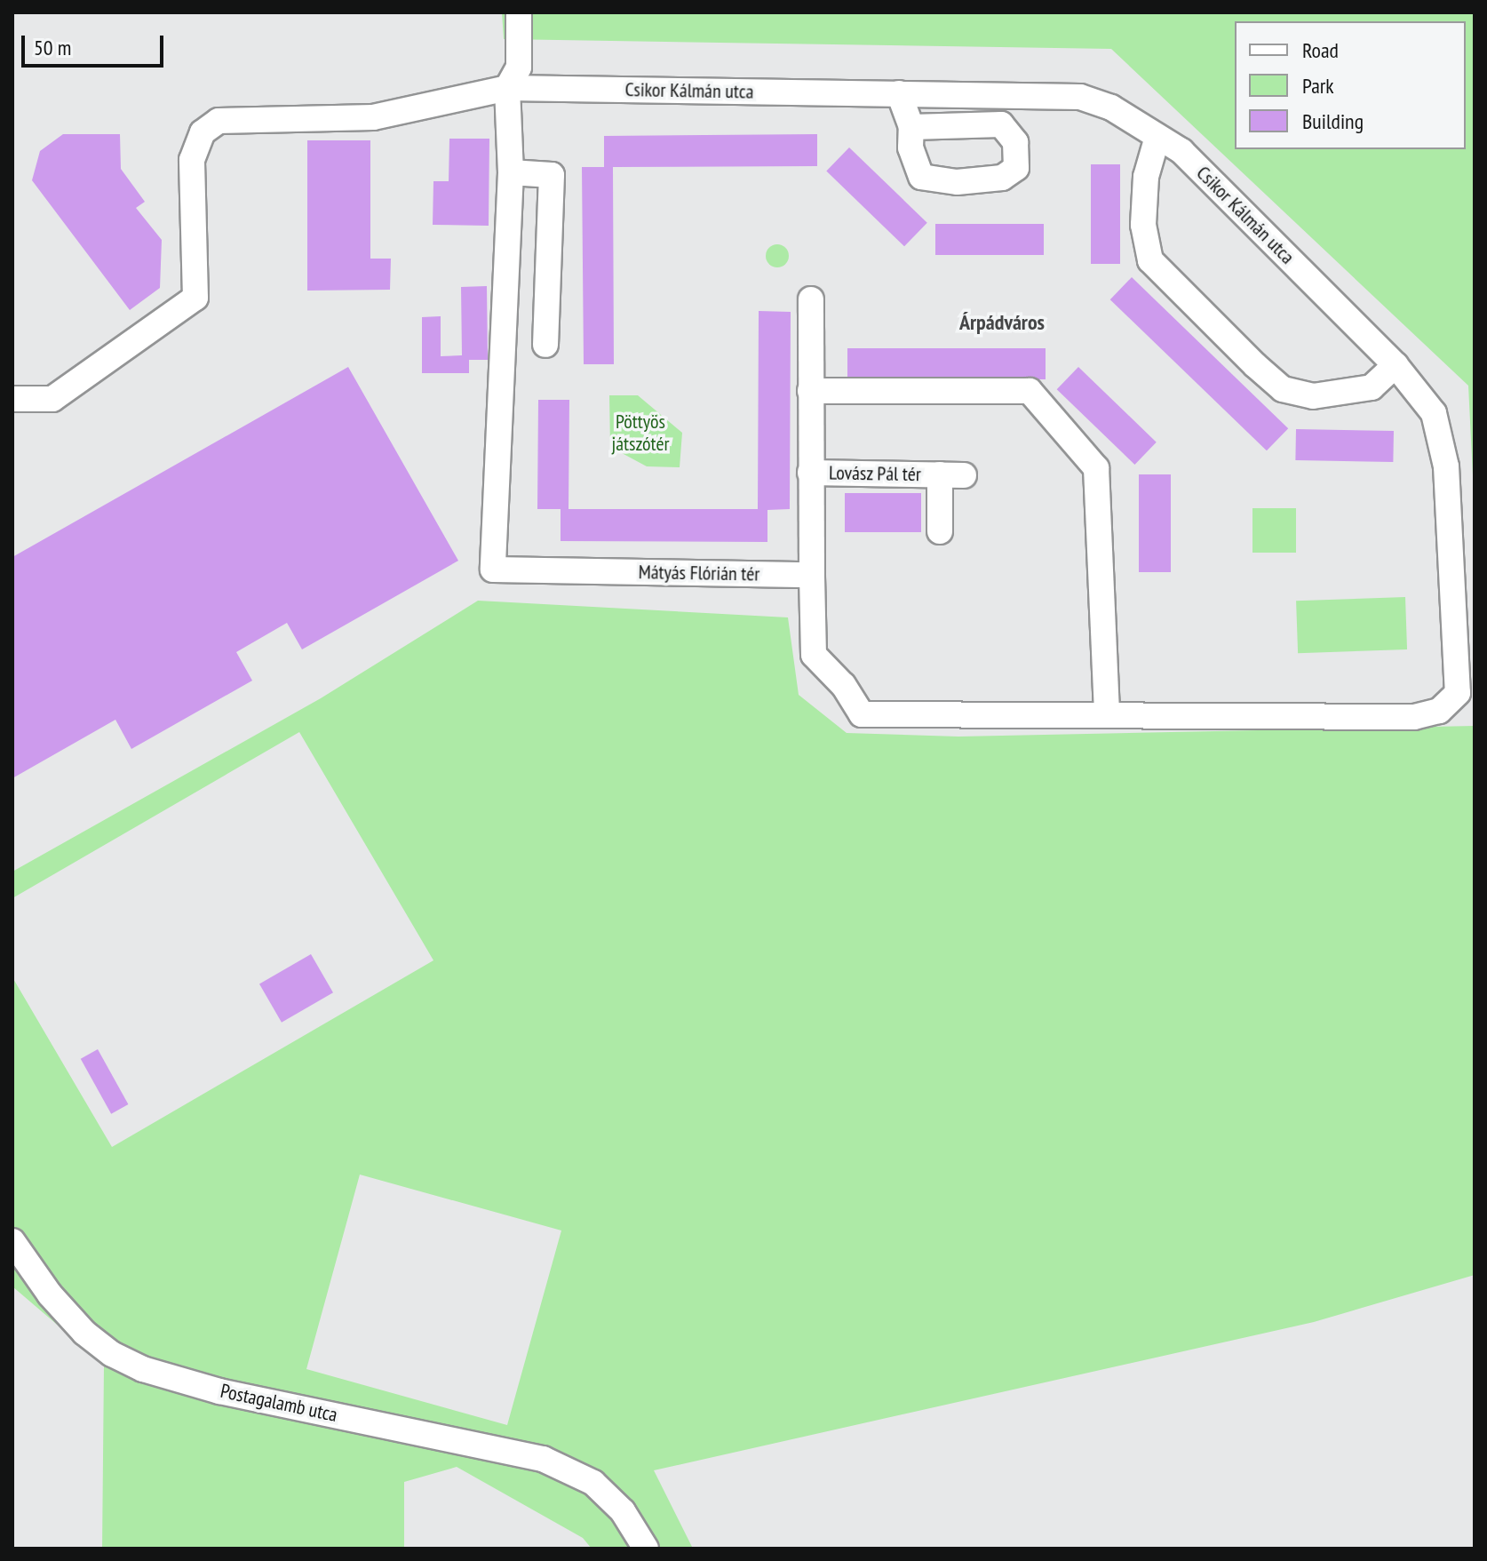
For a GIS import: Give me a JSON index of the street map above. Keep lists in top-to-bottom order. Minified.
{"streets":{"street":["Csikor Kálmán utca","Lovász Pál tér","Mátyás Flórián tér","Postagalamb utca"]},"crossings":[["Csikor Kálmán utca","Mátyás Flórián tér"]],"districts":["Árpádváros"],"parks":["Pöttyös játszótér"],"legend":["Road","Park","Building"],"scale_bar":"50 m"}
